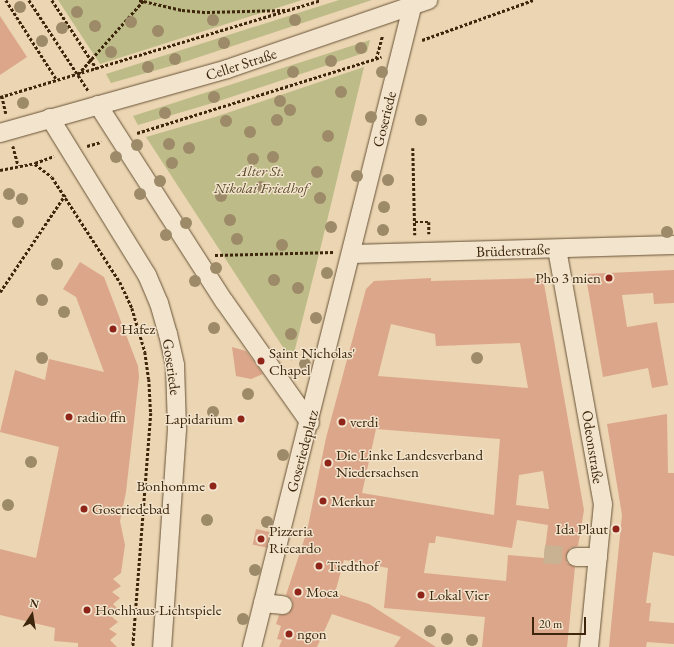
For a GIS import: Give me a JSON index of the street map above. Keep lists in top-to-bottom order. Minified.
{"streets":{"street":["Celler Straße","Goseriede","Brüderstraße","Odeonstraße","Goseriedeplatz"]},"crossings":[["Celler Straße","Goseriede"],["Goseriede","Brüderstraße"],["Goseriede","Goseriedeplatz"],["Brüderstraße","Odeonstraße"],["Brüderstraße","Goseriedeplatz"]],"parks":["Alter St. Nikolai Friedhof"],"places":["Pho 3 mien","Hafez","Saint Nicholas' Chapel","radio ffn","Lapidarium","verdi","Die Linke Landesverband Niedersachsen","Bonhomme","Merkur","Goseriedebad","Ida Plaut","Pizzeria Riccardo","Tiedthof","Moca","Lokal Vier","Hochhaus-Lichtspiele","ngon"],"scale_bar":"20 m","north":"top"}
